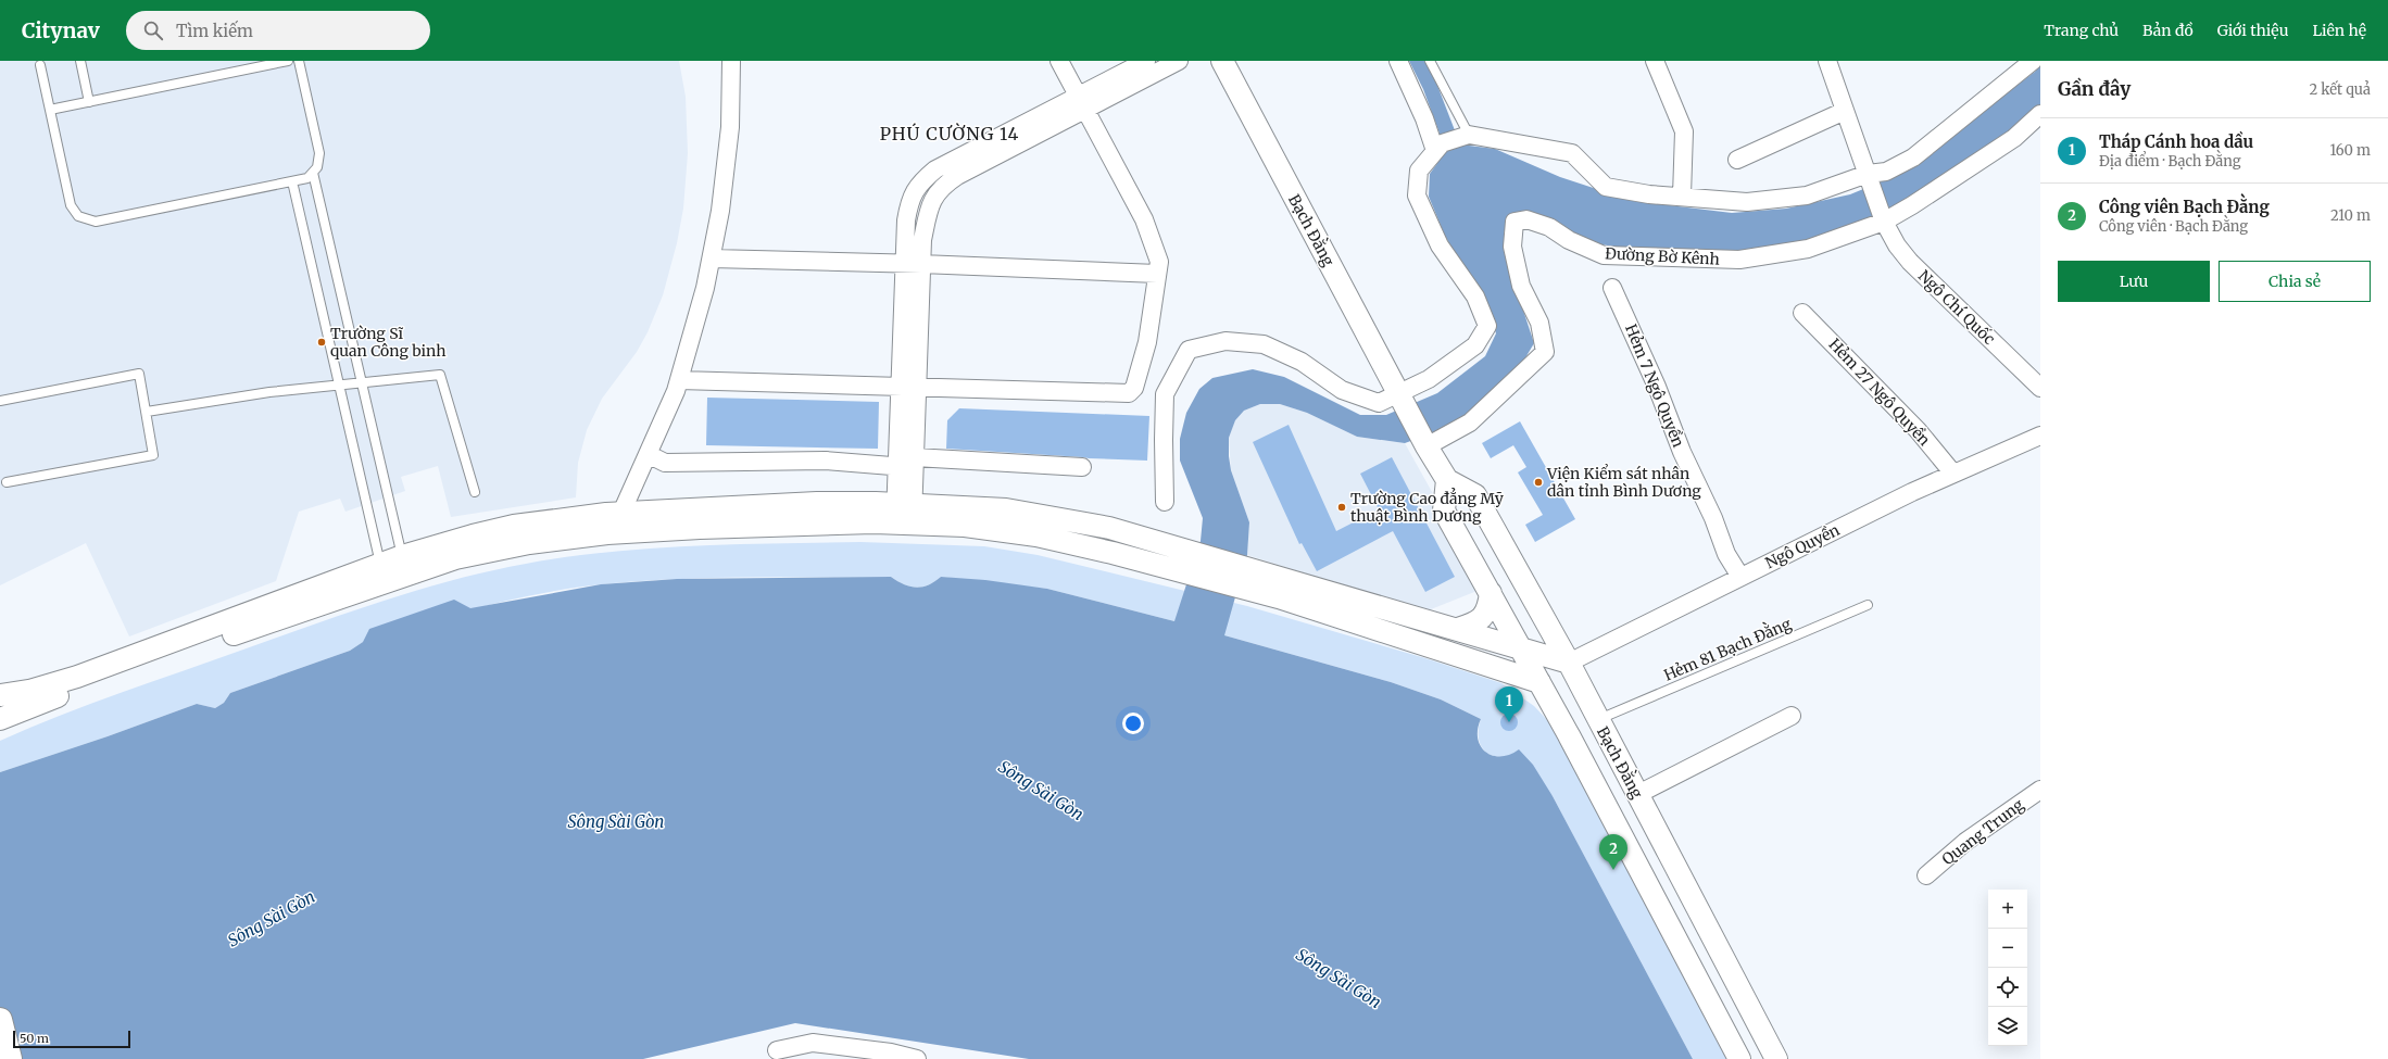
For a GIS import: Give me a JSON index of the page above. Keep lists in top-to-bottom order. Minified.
{"streets":{"street":["Bạch Đằng","Đường Bờ Kênh","Ngô Chí Quốc","Hẻm 7 Ngô Quyền","Hẻm 27 Ngô Quyền","Ngô Quyền","Quang Trung"],"lane":["Hẻm 81 Bạch Đằng"]},"crossings":[["Bạch Đằng","Đường Bờ Kênh"],["Bạch Đằng","Ngô Quyền"],["Bạch Đằng","Hẻm 81 Bạch Đằng"],["Đường Bờ Kênh","Ngô Chí Quốc"],["Hẻm 7 Ngô Quyền","Ngô Quyền"],["Hẻm 27 Ngô Quyền","Ngô Quyền"]],"districts":["PHÚ CƯỜNG 14"],"water":["Sông Sài Gòn"],"places":["Trường Sĩ quan Công binh","Viện Kiểm sát nhân dân tỉnh Bình Dương","Trường Cao đẳng Mỹ thuật Bình Dương"],"scale_bar":"50 m","page":{"header":"Citynav","search":"Tìm kiếm","nav":["Trang chủ","Bản đồ","Giới thiệu","Liên hệ"],"heading":["Gần đây","2 kết quả"],"list":[{"mark":"1","name":"Tháp Cánh hoa dầu","note":"Địa điểm · Bạch Đằng","value":"160 m"},{"mark":"2","name":"Công viên Bạch Đằng","note":"Công viên · Bạch Đằng","value":"210 m"}],"buttons":["Lưu","Chia sẻ"],"pins":["1","2"],"map_buttons":["+","−"],"scale":"50 m"}}
